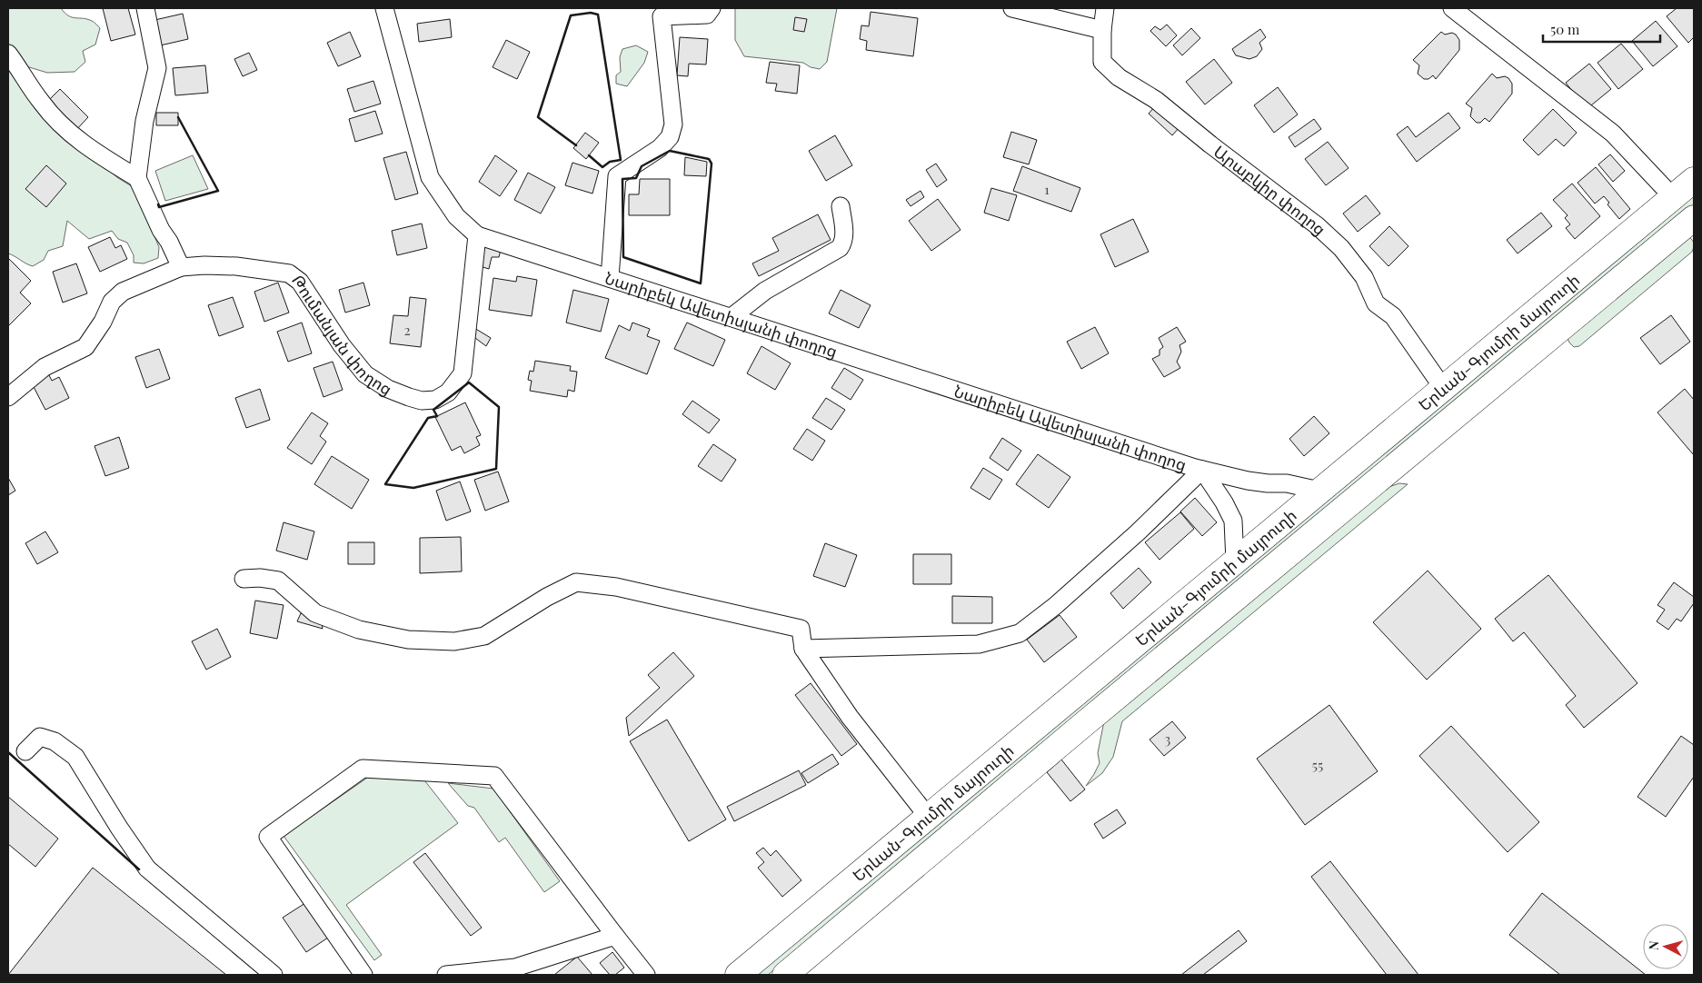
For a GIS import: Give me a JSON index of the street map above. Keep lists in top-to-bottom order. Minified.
{"streets":{"highway":["Երևան-Գյումրի մայրուղի"],"street":["Արաբկիր փողոց","Նարիբեկ Ավետիսյանի փողոց","Թումանյան փողոց"]},"crossings":[["Արաբկիր փողոց","Երևան-Գյումրի մայրուղի"],["Նարիբեկ Ավետիսյանի փողոց","Թումանյան փողոց"],["Նարիբեկ Ավետիսյանի փողոց","Երևան-Գյումրի մայրուղի"]],"house_numbers":["1","2","3","55"],"scale_bar":"50 m","north":"left"}
